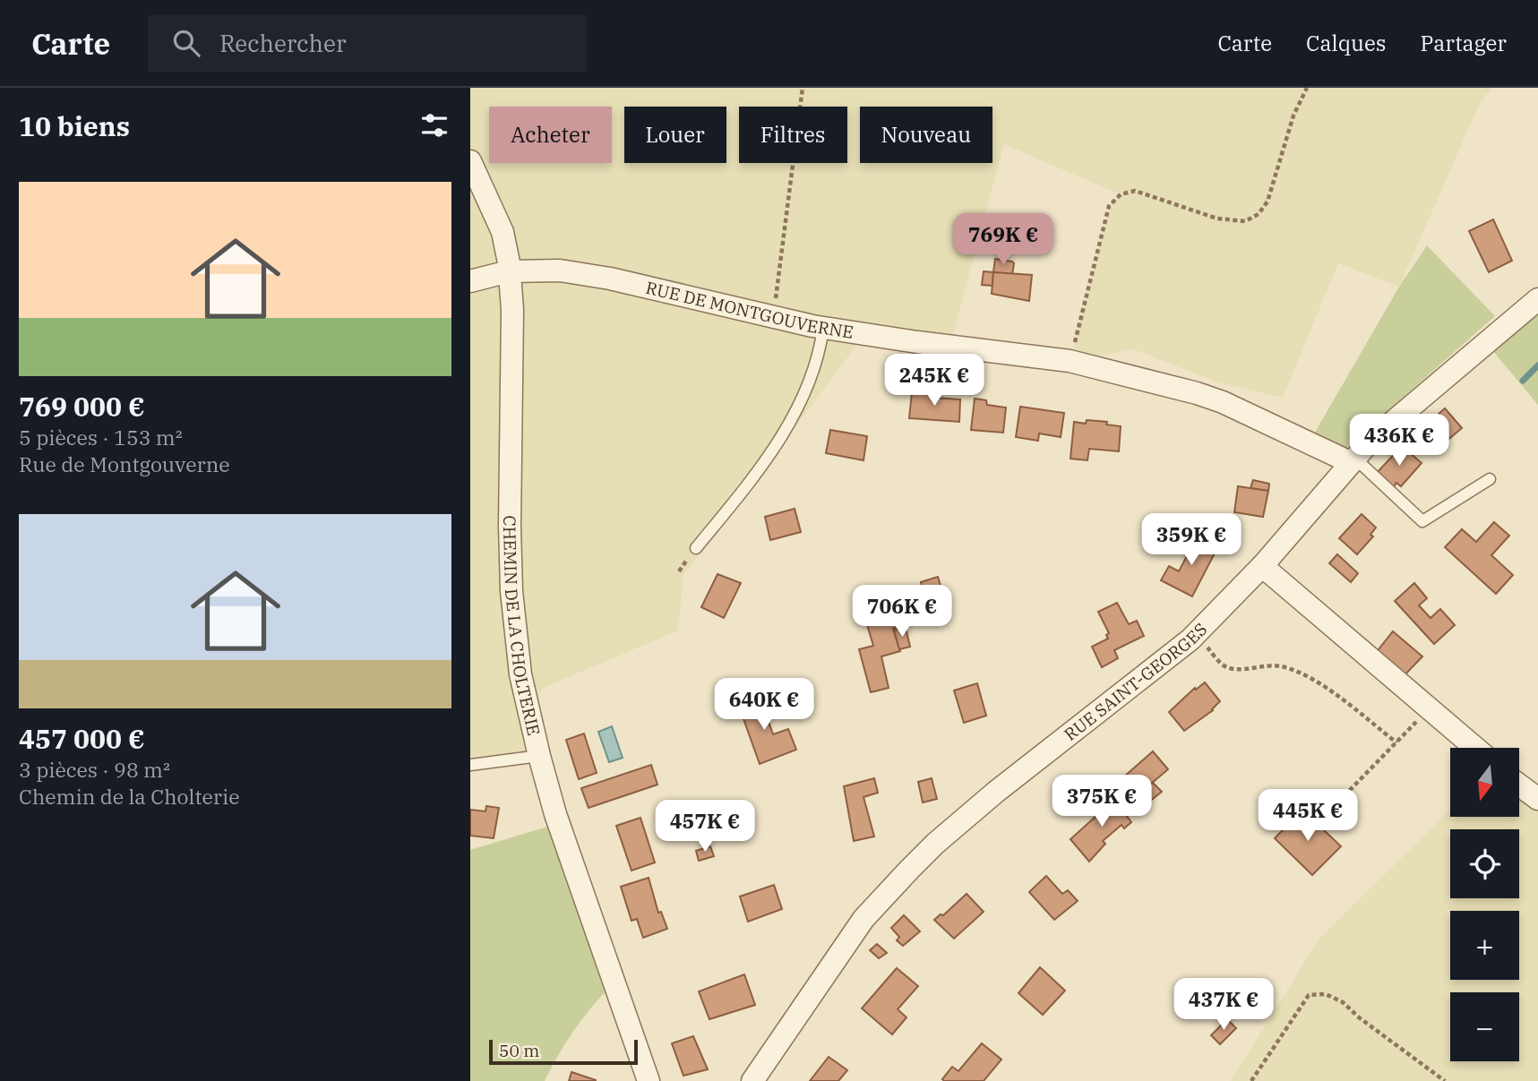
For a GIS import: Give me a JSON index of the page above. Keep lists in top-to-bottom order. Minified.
{"streets":{"street":["RUE DE MONTGOUVERNE","CHEMIN DE LA CHOLTERIE","RUE SAINT-GEORGES"]},"crossings":[["RUE DE MONTGOUVERNE","CHEMIN DE LA CHOLTERIE"],["RUE DE MONTGOUVERNE","RUE SAINT-GEORGES"]],"scale_bar":"50 m","north":"bottom","page":{"header":"Carte","search":"Rechercher","nav":["Carte","Calques","Partager"],"heading":"10 biens","chip":["Acheter","Louer","Filtres","Nouveau"],"list":[{"name":"769 000 €","note":"5 pièces · 153 m² · Rue de Montgouverne"},{"name":"457 000 €","note":"3 pièces · 98 m² · Chemin de la Cholterie"}],"price":["769K €","245K €","436K €","359K €","706K €","640K €","375K €","445K €","457K €","437K €"],"map_buttons":["+","−"],"scale":"50 m"}}
